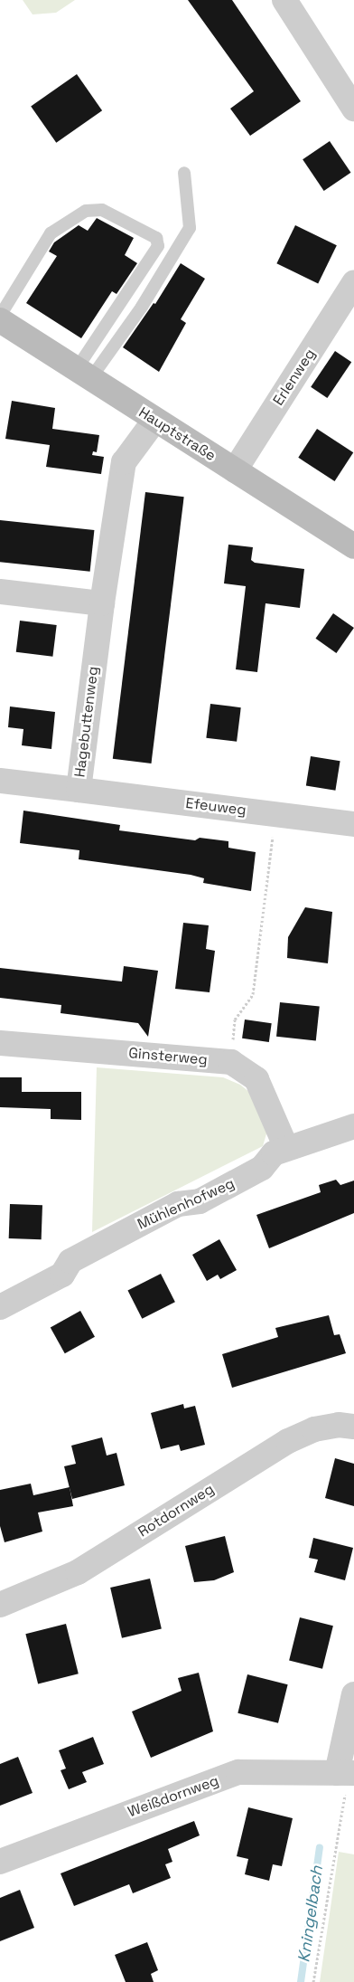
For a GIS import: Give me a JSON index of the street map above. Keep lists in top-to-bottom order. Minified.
{"streets":{"street":["Erlenweg","Hauptstraße","Hagebuttenweg","Efeuweg","Ginsterweg","Mühlenhofweg","Rotdornweg","Weißdornweg"]},"crossings":[["Erlenweg","Hauptstraße"],["Hauptstraße","Hagebuttenweg"],["Hagebuttenweg","Efeuweg"],["Ginsterweg","Mühlenhofweg"]],"water":["Kningelbach"]}
